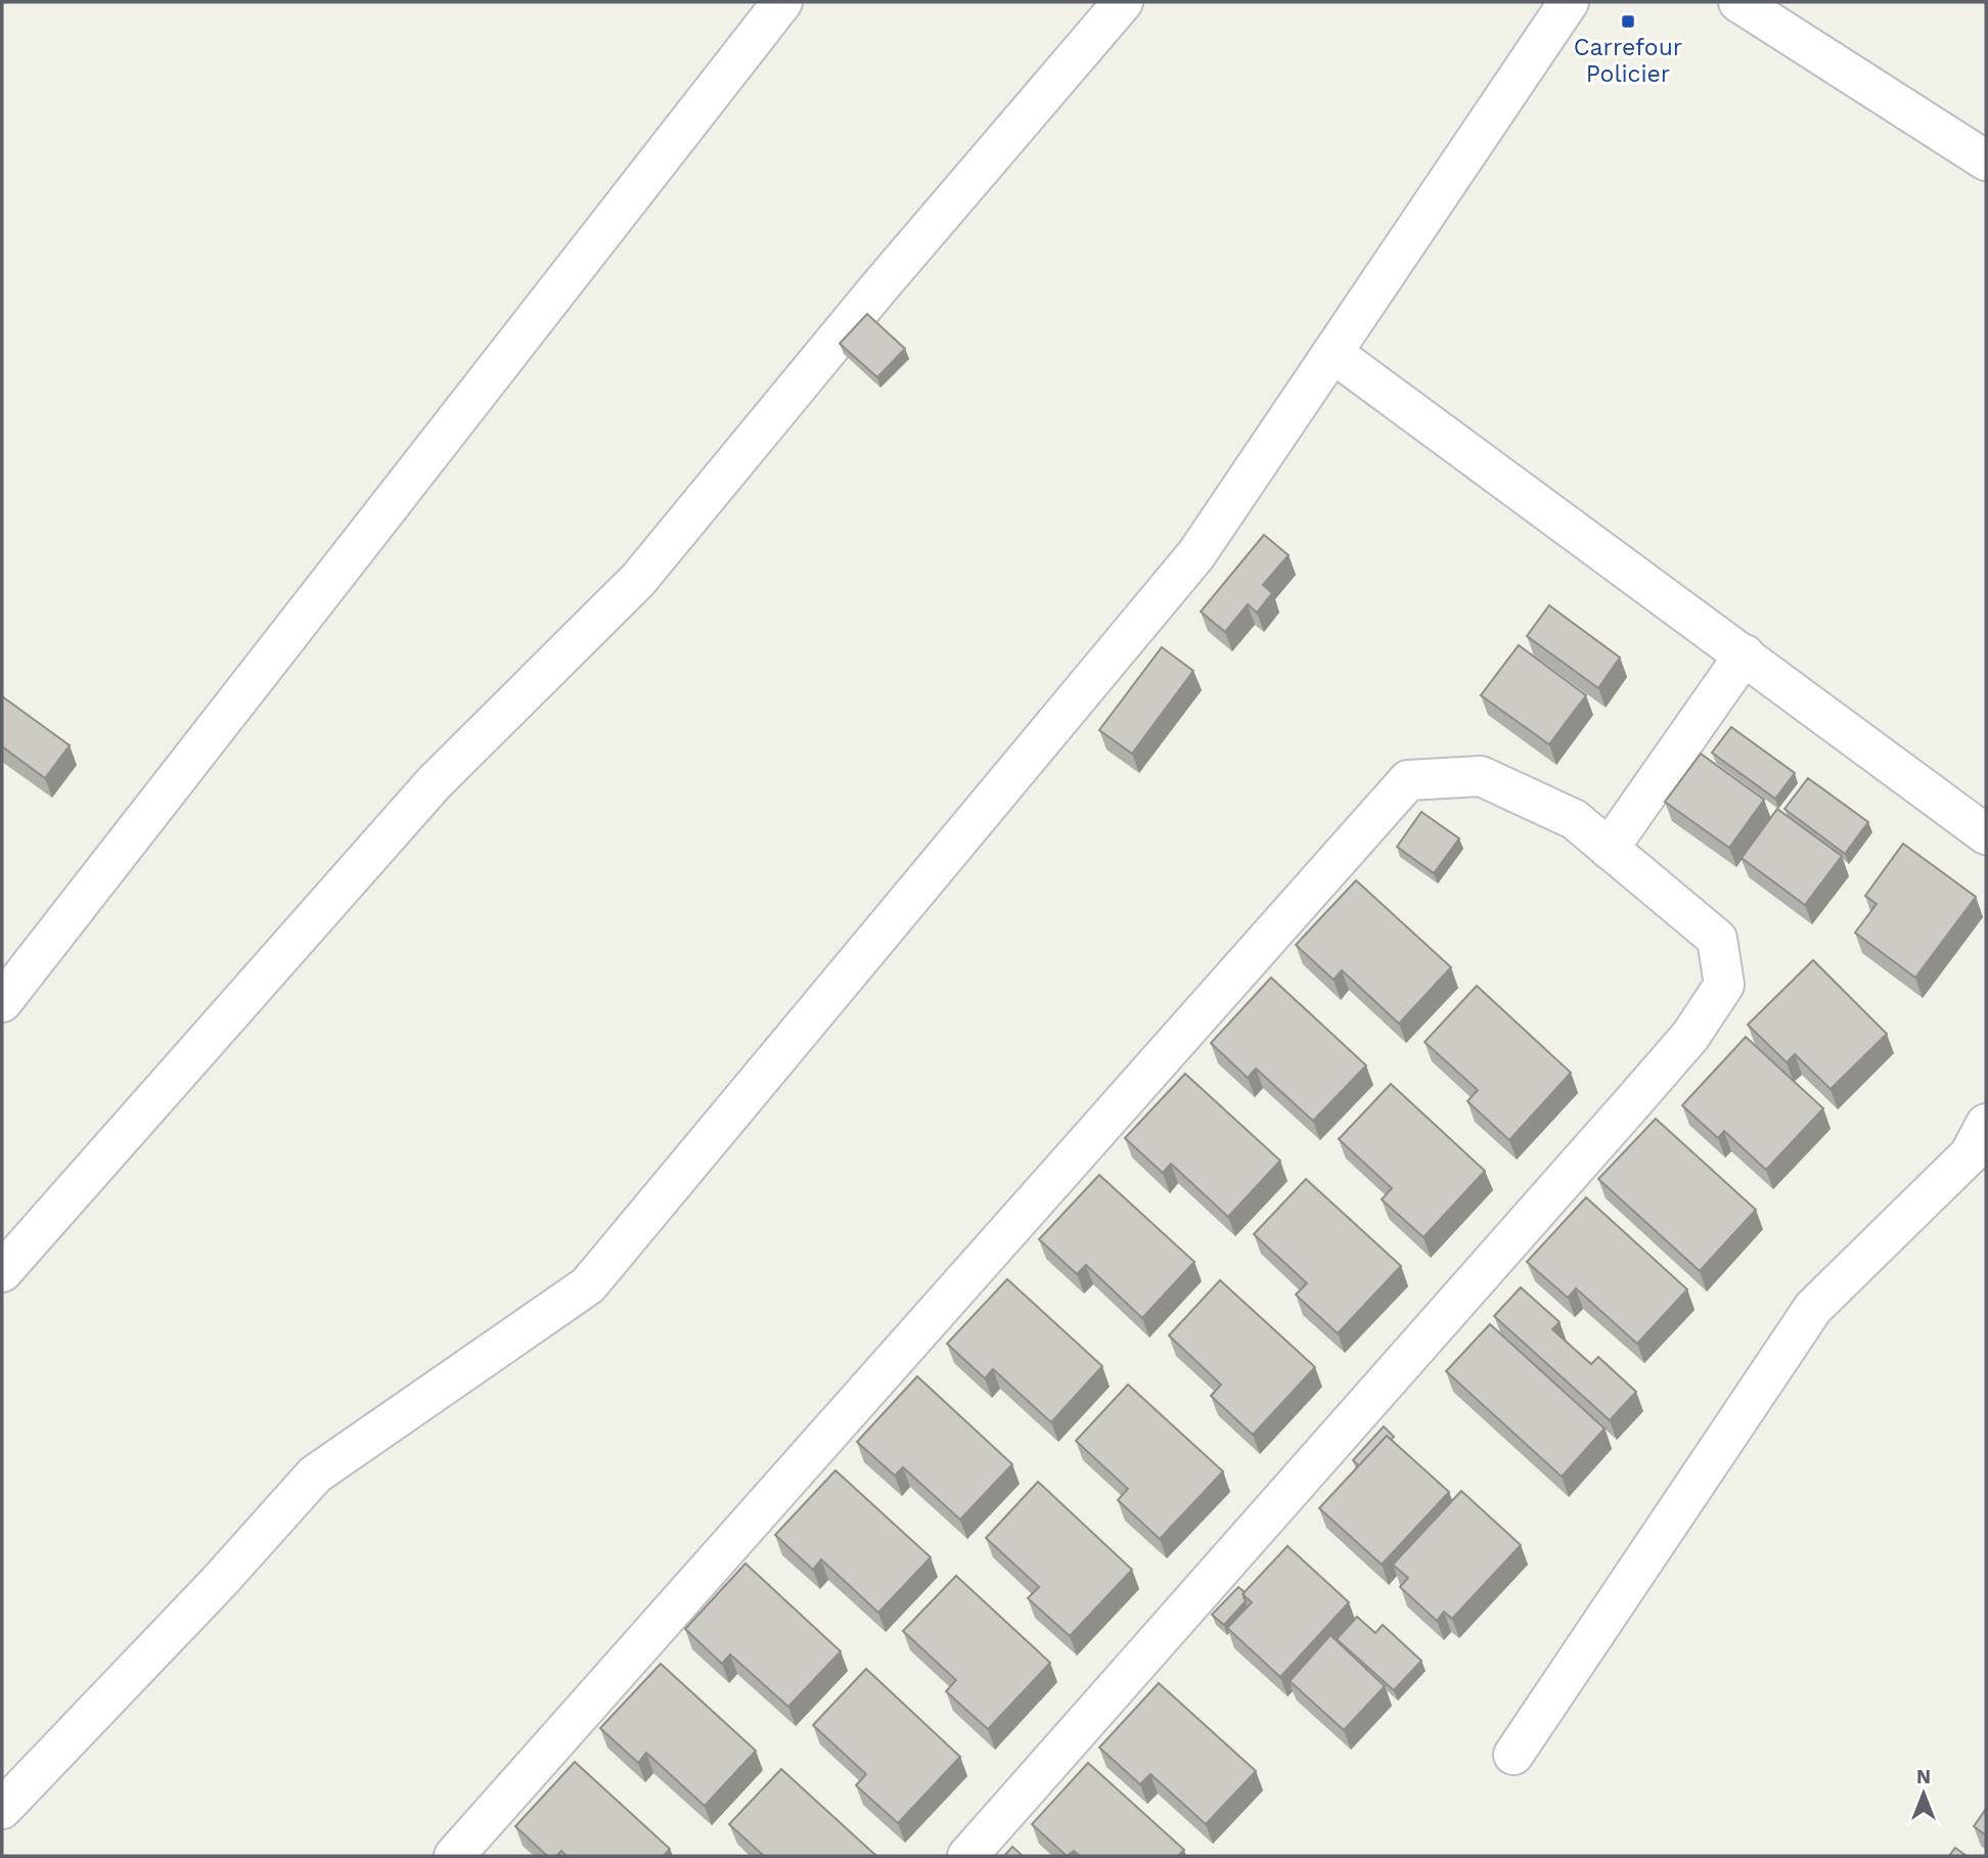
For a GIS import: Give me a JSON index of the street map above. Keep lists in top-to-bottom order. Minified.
{"places":{"transit":["Carrefour Policier"]},"north":"top"}
